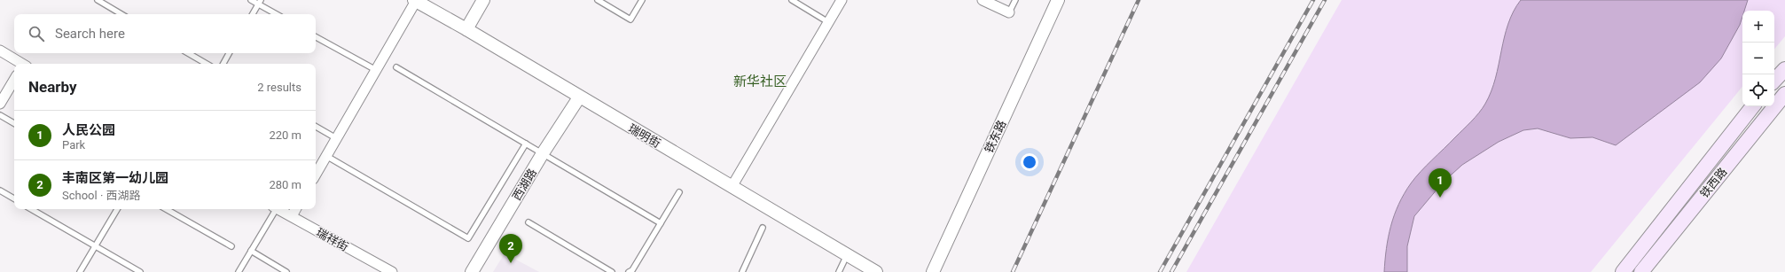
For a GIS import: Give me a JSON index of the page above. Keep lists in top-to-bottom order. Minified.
{"streets":{"main road":["铁西路"],"street":["瑞明街","铁东路","西湖路","瑞祥街"]},"crossings":[["瑞明街","西湖路"]],"districts":["新华社区"],"page":{"map_buttons":["+","−"],"search":"Search here","heading":["Nearby","2 results"],"list":[{"mark":"1","name":"人民公园","note":"Park","value":"220 m"},{"mark":"2","name":"丰南区第一幼儿园","note":"School · 西湖路","value":"280 m"}],"pins":["1","2"]}}
